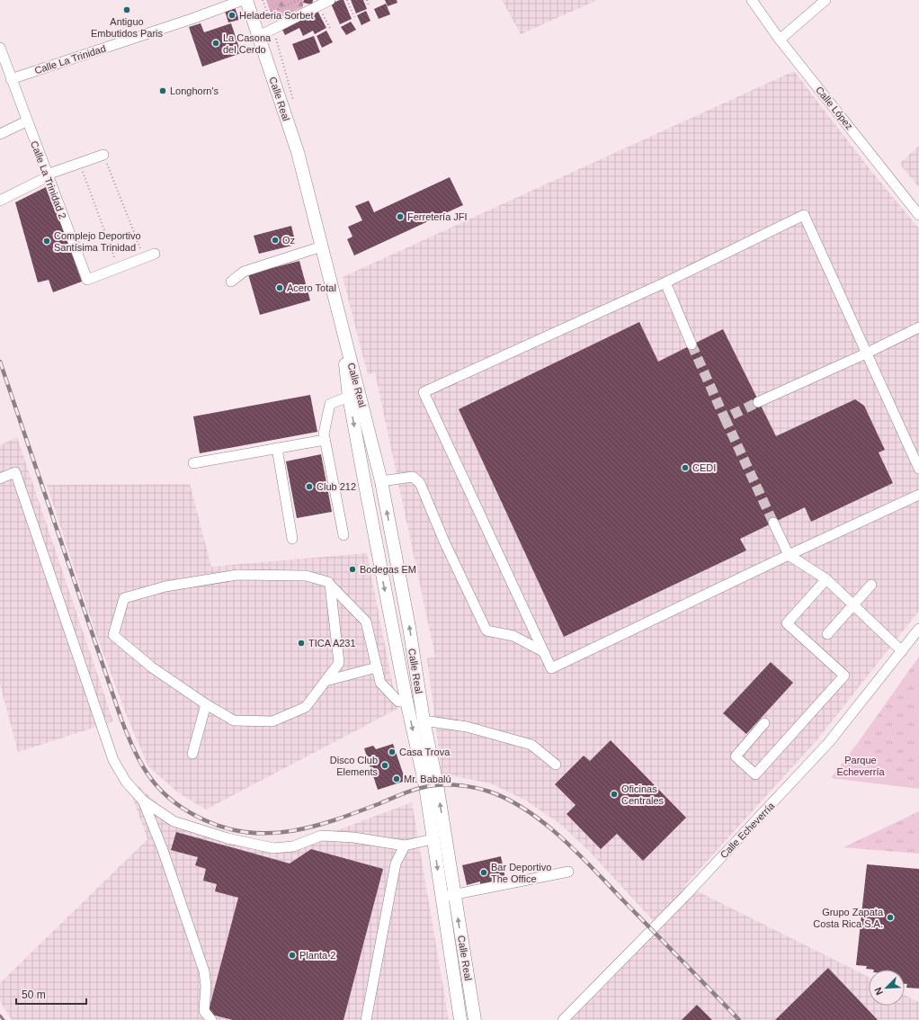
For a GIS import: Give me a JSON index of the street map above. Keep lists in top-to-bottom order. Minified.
{"streets":{"main road":["Calle Real"],"street":["Calle La Trinidad","Calle López","Calle La Trinidad 2","Calle Echeverría"]},"crossings":[["Calle La Trinidad","Calle La Trinidad 2"]],"parks":["Parque Echeverría"],"places":["Antiguo Embutidos Paris","Heladeria Sorbet","La Casona del Cerdo","Longhorn's","Ferretería JFI","Oz","Complejo Deportivo Santísima Trinidad","Acero Total","CEDI","Club 212","Bodegas EM","TICA A231","Casa Trova","Disco Club Elements","Mr. Babalú","Oficinas Centrales","Bar Deportivo The Office","Grupo Zapata Costa Rica S.A.","Planta 2"],"scale_bar":"50 m","north":"bottom left"}
